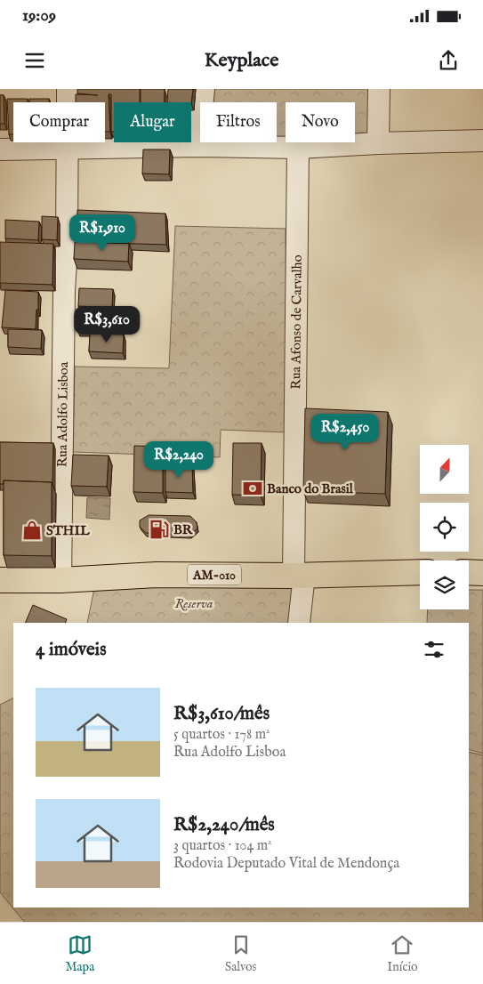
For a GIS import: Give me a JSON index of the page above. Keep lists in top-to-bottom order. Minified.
{"streets":{"main road":["AM-010"],"street":["Rua Afonso de Carvalho","Rua Adolfo Lisboa"]},"crossings":[["Rua Afonso de Carvalho","AM-010"],["Rua Adolfo Lisboa","AM-010"]],"parks":["Reserva"],"places":{"bank":["Banco do Brasil"],"fuel station":["BR"],"shop":["STHIL"]},"north":"top","page":{"status":"19:09","header":"Keyplace","chip":["Comprar","Alugar","Filtros","Novo"],"price":["R$1,910","R$3,610","R$2,450","R$2,240"],"heading":"4 imóveis","list":[{"name":"R$3,610/mês","note":"5 quartos · 178 m² · Rua Adolfo Lisboa"},{"name":"R$2,240/mês","note":"3 quartos · 104 m² · Rodovia Deputado Vital de Mendonça"}],"tabs":["Mapa","Salvos","Início"]}}
